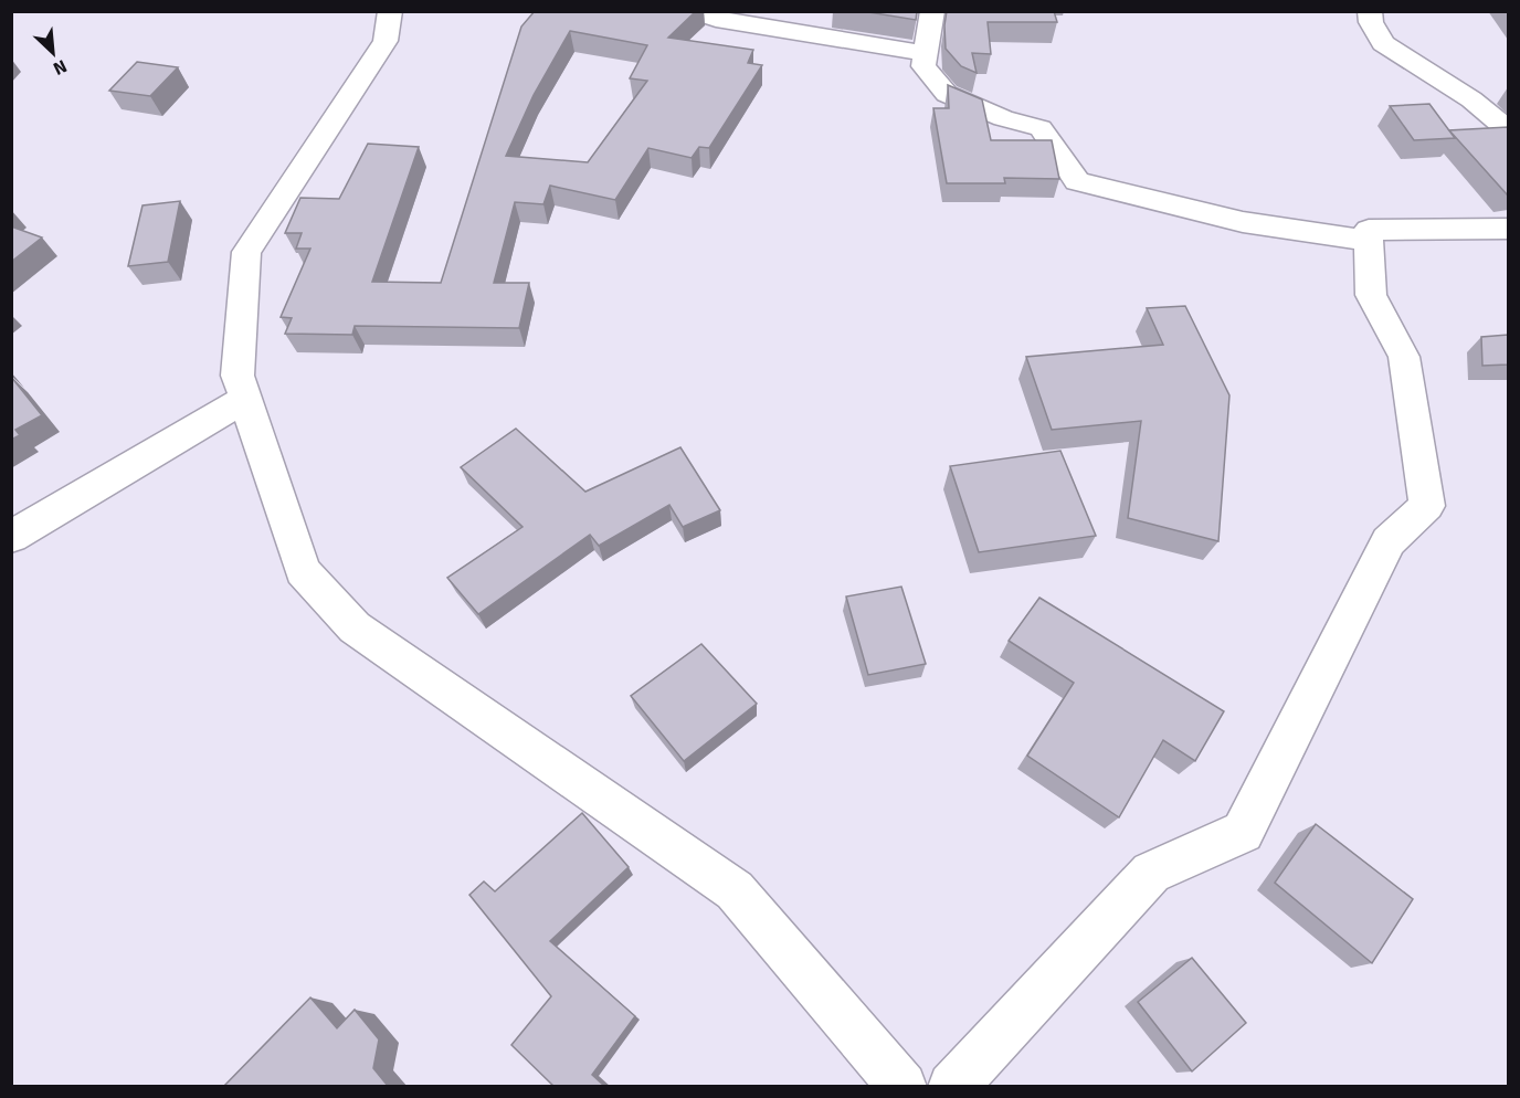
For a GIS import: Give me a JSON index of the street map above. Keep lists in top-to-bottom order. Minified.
{"north":"bottom right"}
